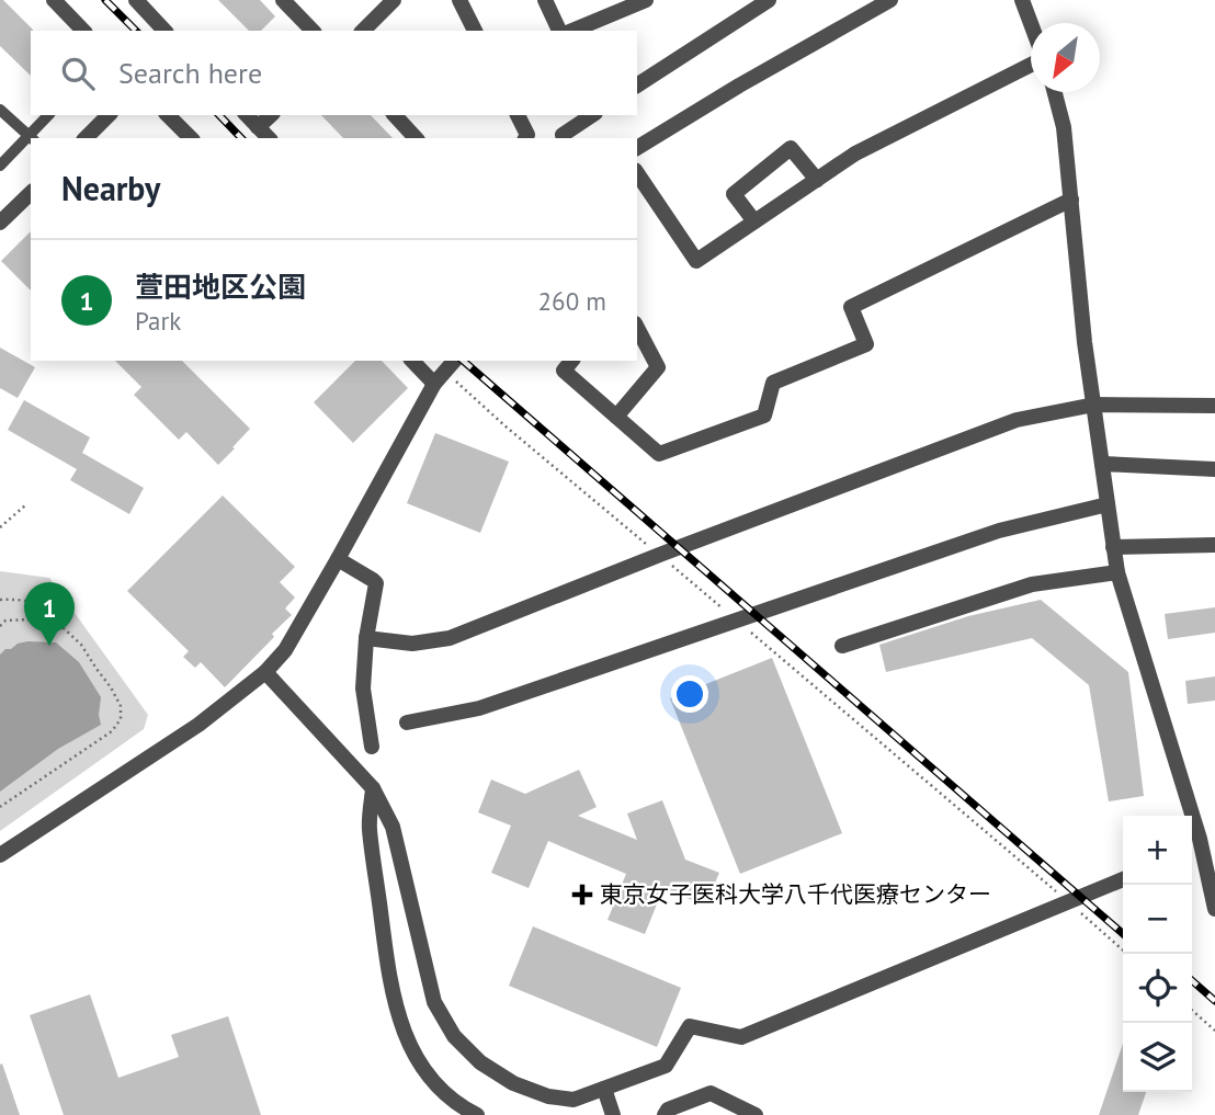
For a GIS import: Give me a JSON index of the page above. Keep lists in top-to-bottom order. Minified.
{"places":{"health":["東京女子医科大学八千代医療センター"]},"north":"bottom left","page":{"search":"Search here","heading":"Nearby","list":[{"mark":"1","name":"萱田地区公園","note":"Park","value":"260 m"}],"pins":"1","map_buttons":["+","−"]}}
